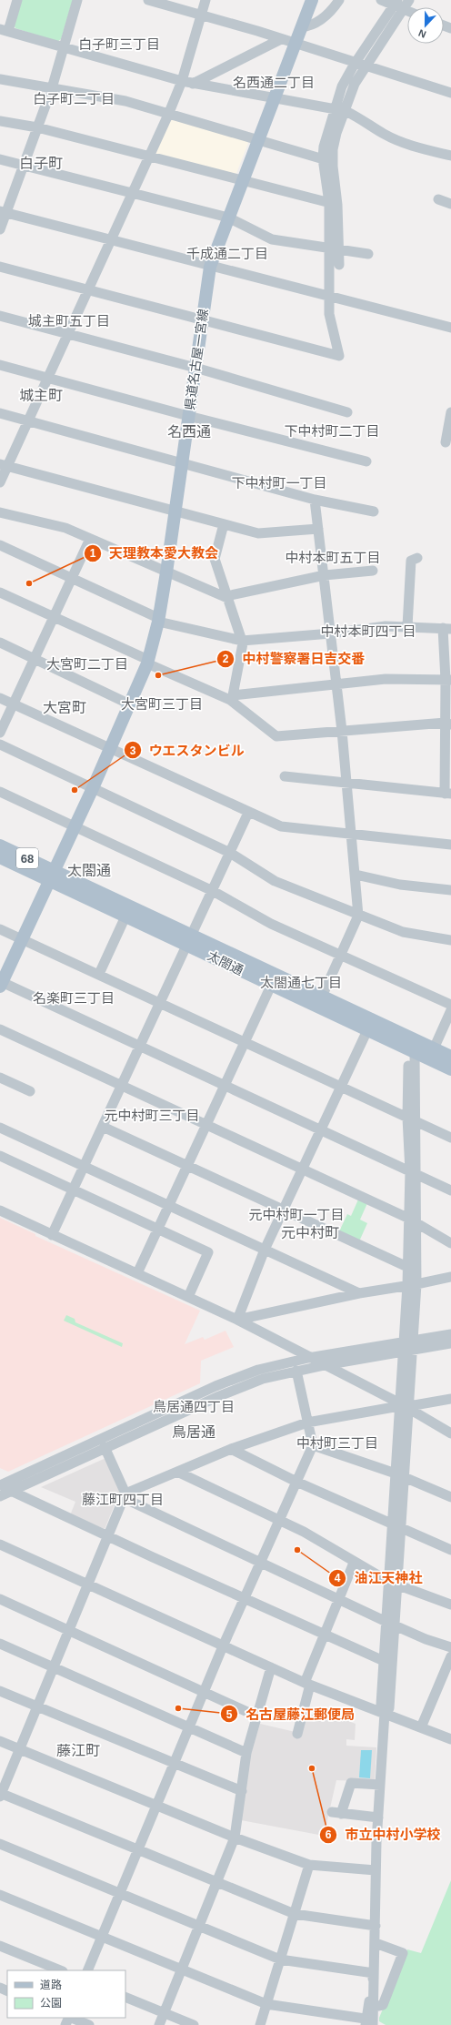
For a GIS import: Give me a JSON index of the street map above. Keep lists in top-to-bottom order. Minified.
{"streets":{"main road":["県道名古屋一宮線","68","太閤通"]},"crossings":[["県道名古屋一宮線","太閤通"]],"districts":["白子町三丁目","名西通二丁目","白子町二丁目","白子町","千成通二丁目","城主町五丁目","城主町","下中村町二丁目","名西通","下中村町一丁目","中村本町五丁目","中村本町四丁目","大宮町二丁目","大宮町三丁目","大宮町","太閤通","太閤通七丁目","名楽町三丁目","元中村町三丁目","元中村町一丁目","元中村町","鳥居通四丁目","鳥居通","中村町三丁目","藤江町四丁目","藤江町"],"places":["天理教本愛大教会","中村警察署日吉交番","ウエスタンビル","油江天神社","名古屋藤江郵便局","市立中村小学校"],"legend":["道路","公園"],"north":"bottom"}
